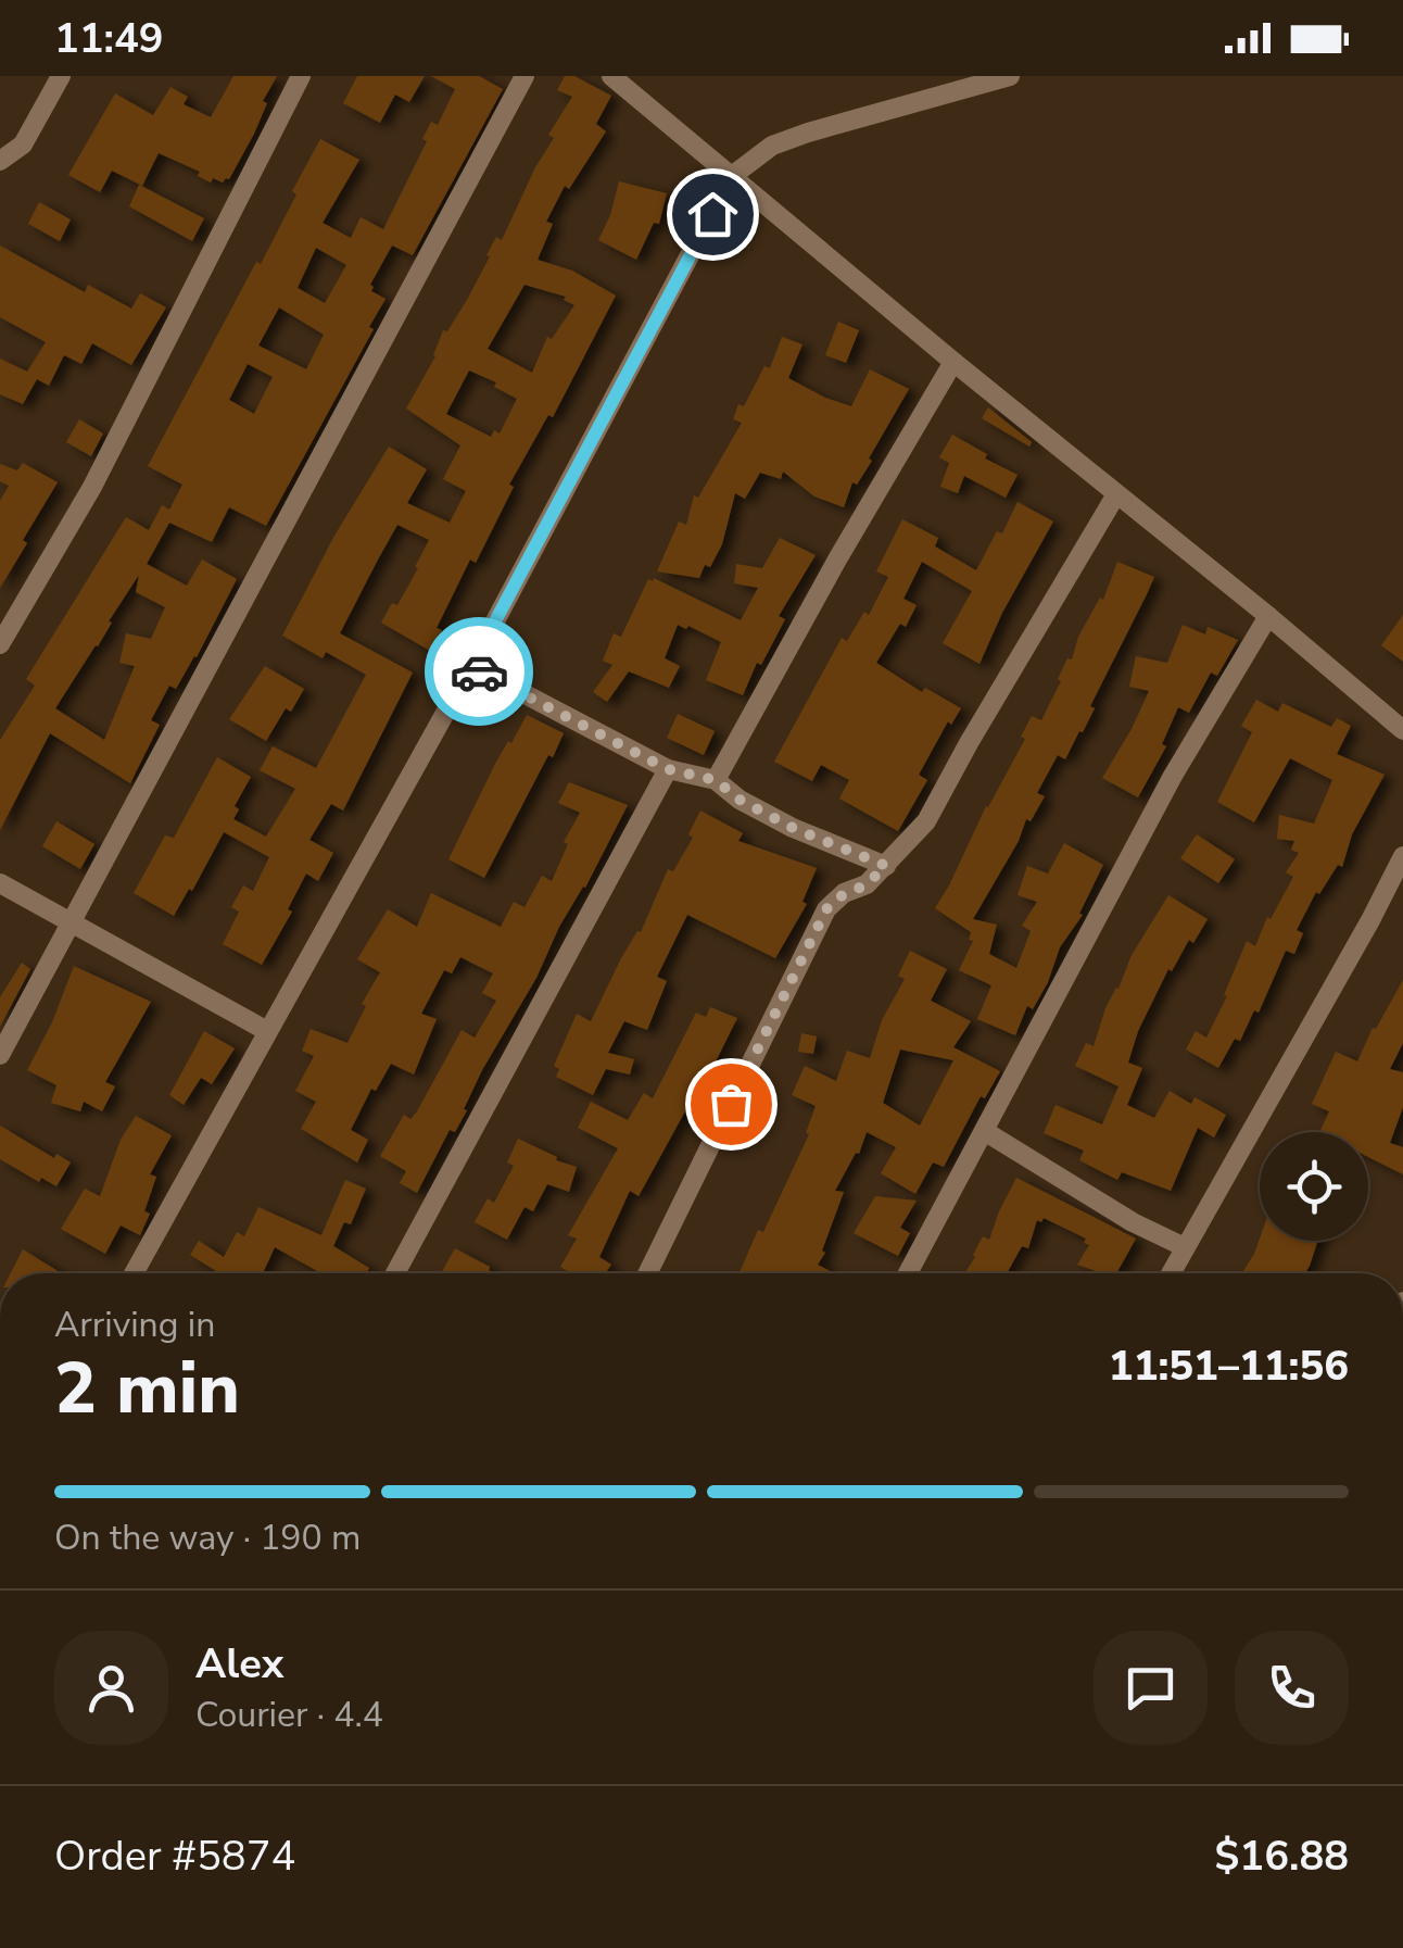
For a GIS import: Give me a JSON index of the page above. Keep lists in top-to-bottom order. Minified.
{"page":{"status":"11:49","heading":["2 min","Arriving in","11:51–11:56"],"panel":["Alex","Courier · 4.4","Order #5874","$16.88"],"bar":"On the way · 190 m"}}
